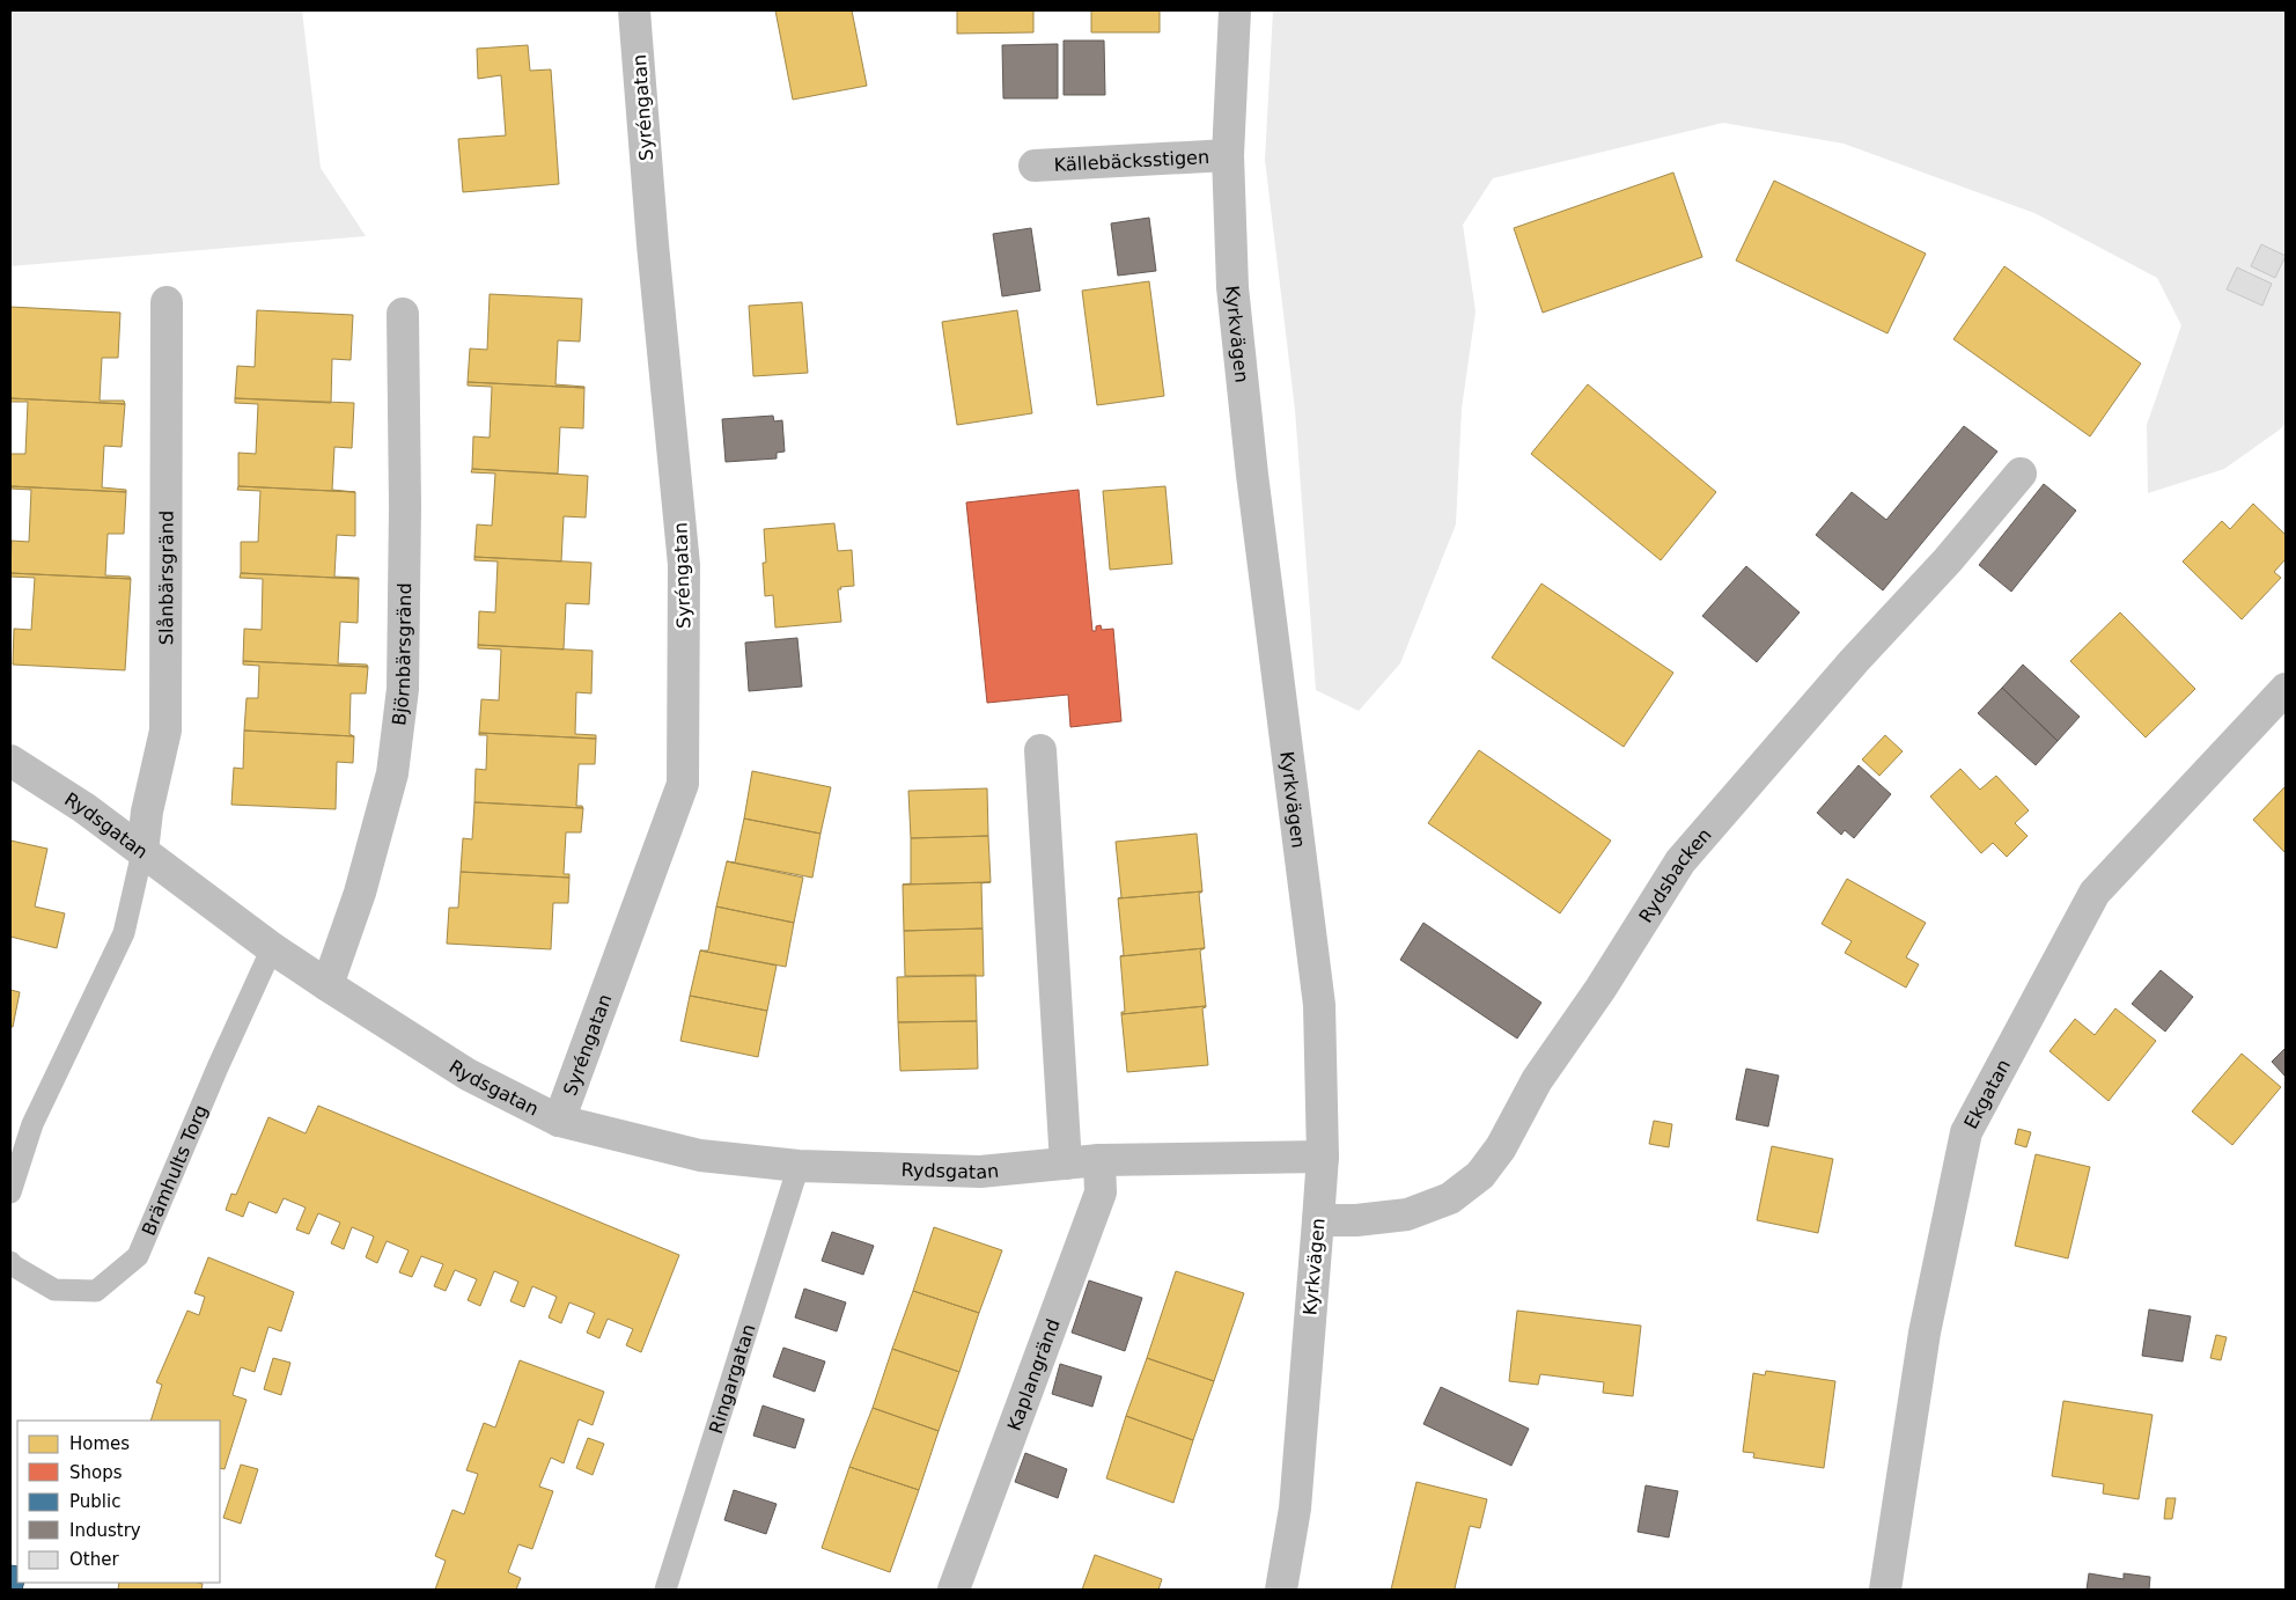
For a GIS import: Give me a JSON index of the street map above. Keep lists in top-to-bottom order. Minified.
{"streets":{"street":["Syréngatan","Källebäcksstigen","Kyrkvägen","Slånbärsgränd","Björnbärsgränd","Rydsgatan","Rydsbacken","Ekgatan","Kaplangränd"],"lane":["Brämhults Torg","Ringargatan"]},"crossings":[["Syréngatan","Rydsgatan"],["Källebäcksstigen","Kyrkvägen"],["Kyrkvägen","Rydsgatan"],["Kyrkvägen","Rydsbacken"],["Slånbärsgränd","Rydsgatan"],["Björnbärsgränd","Rydsgatan"],["Rydsgatan","Brämhults Torg"],["Rydsgatan","Kaplangränd"],["Rydsgatan","Ringargatan"]],"legend":["Homes","Shops","Public","Industry","Other"]}
